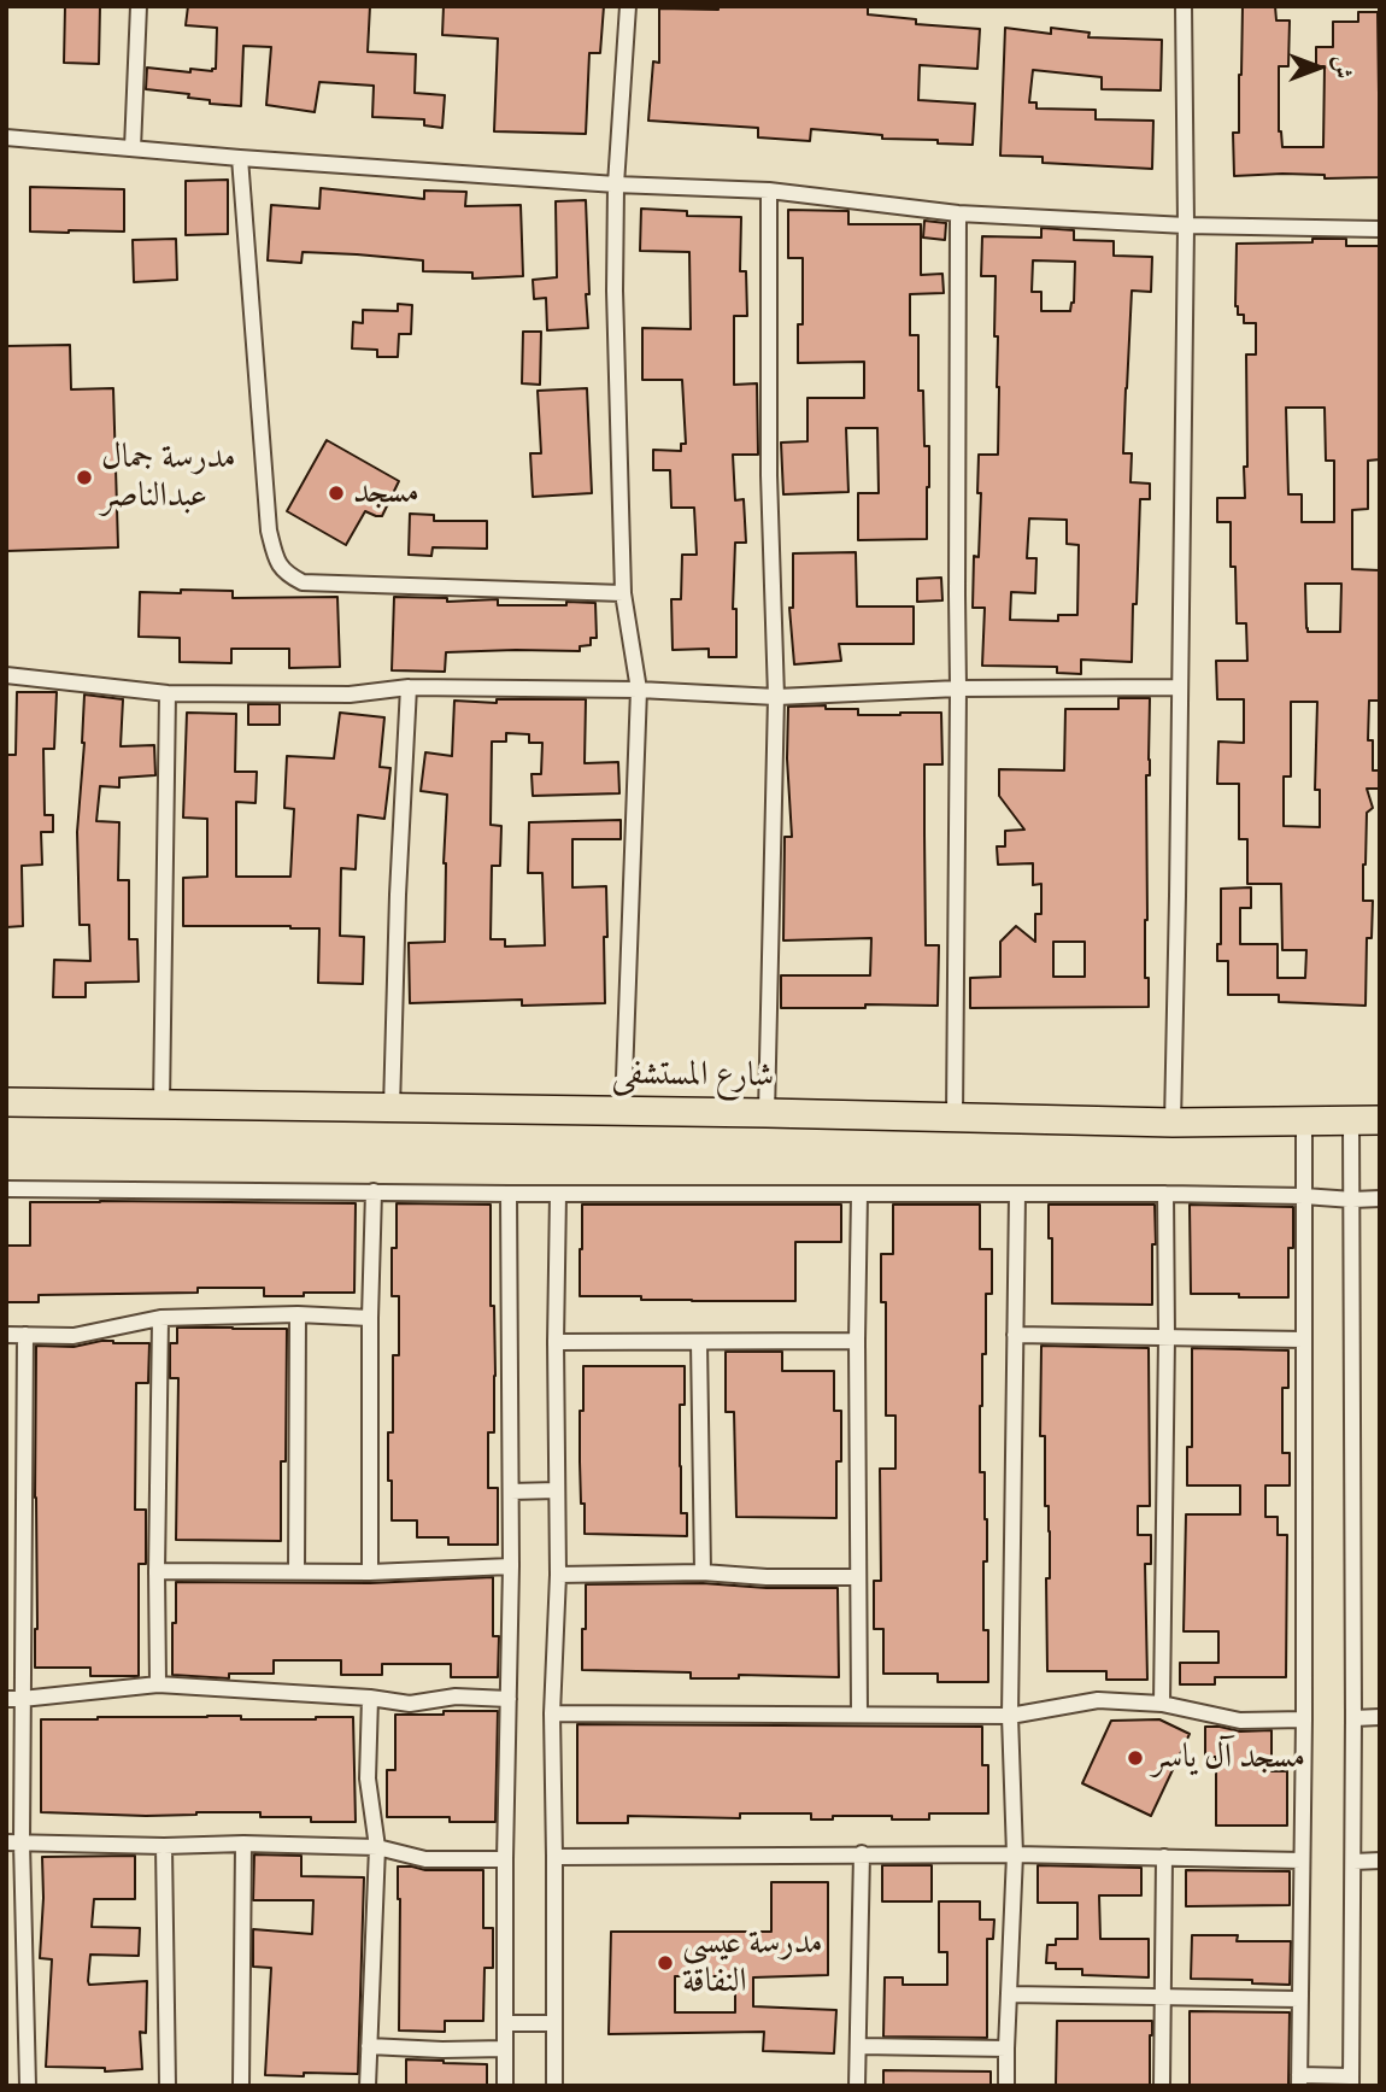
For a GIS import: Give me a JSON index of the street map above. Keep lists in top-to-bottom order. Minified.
{"streets":{"highway":["شارع المستشفى"]},"places":["مدرسة جمال عبدالناصر","مسجد","مسجد آل ياسر","مدرسة عيسى النفاقة"],"north":"right"}
